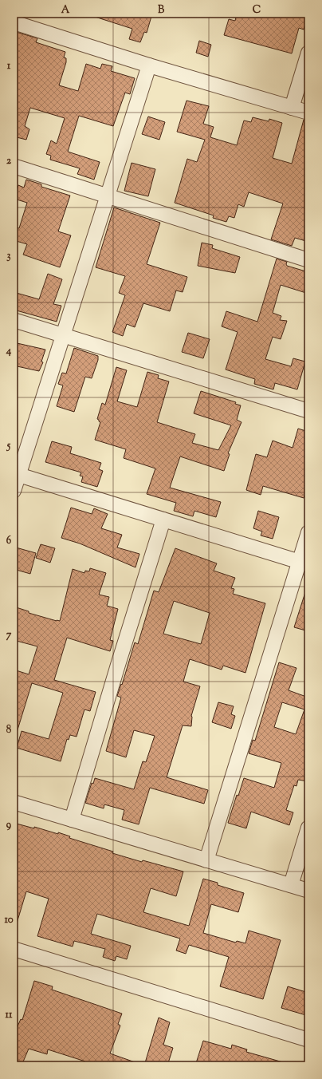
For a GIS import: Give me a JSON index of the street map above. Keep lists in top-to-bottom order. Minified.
{"grid":{"columns":["A","B","C"],"rows":["1","2","3","4","5","6","7","8","9","10","11"]}}
